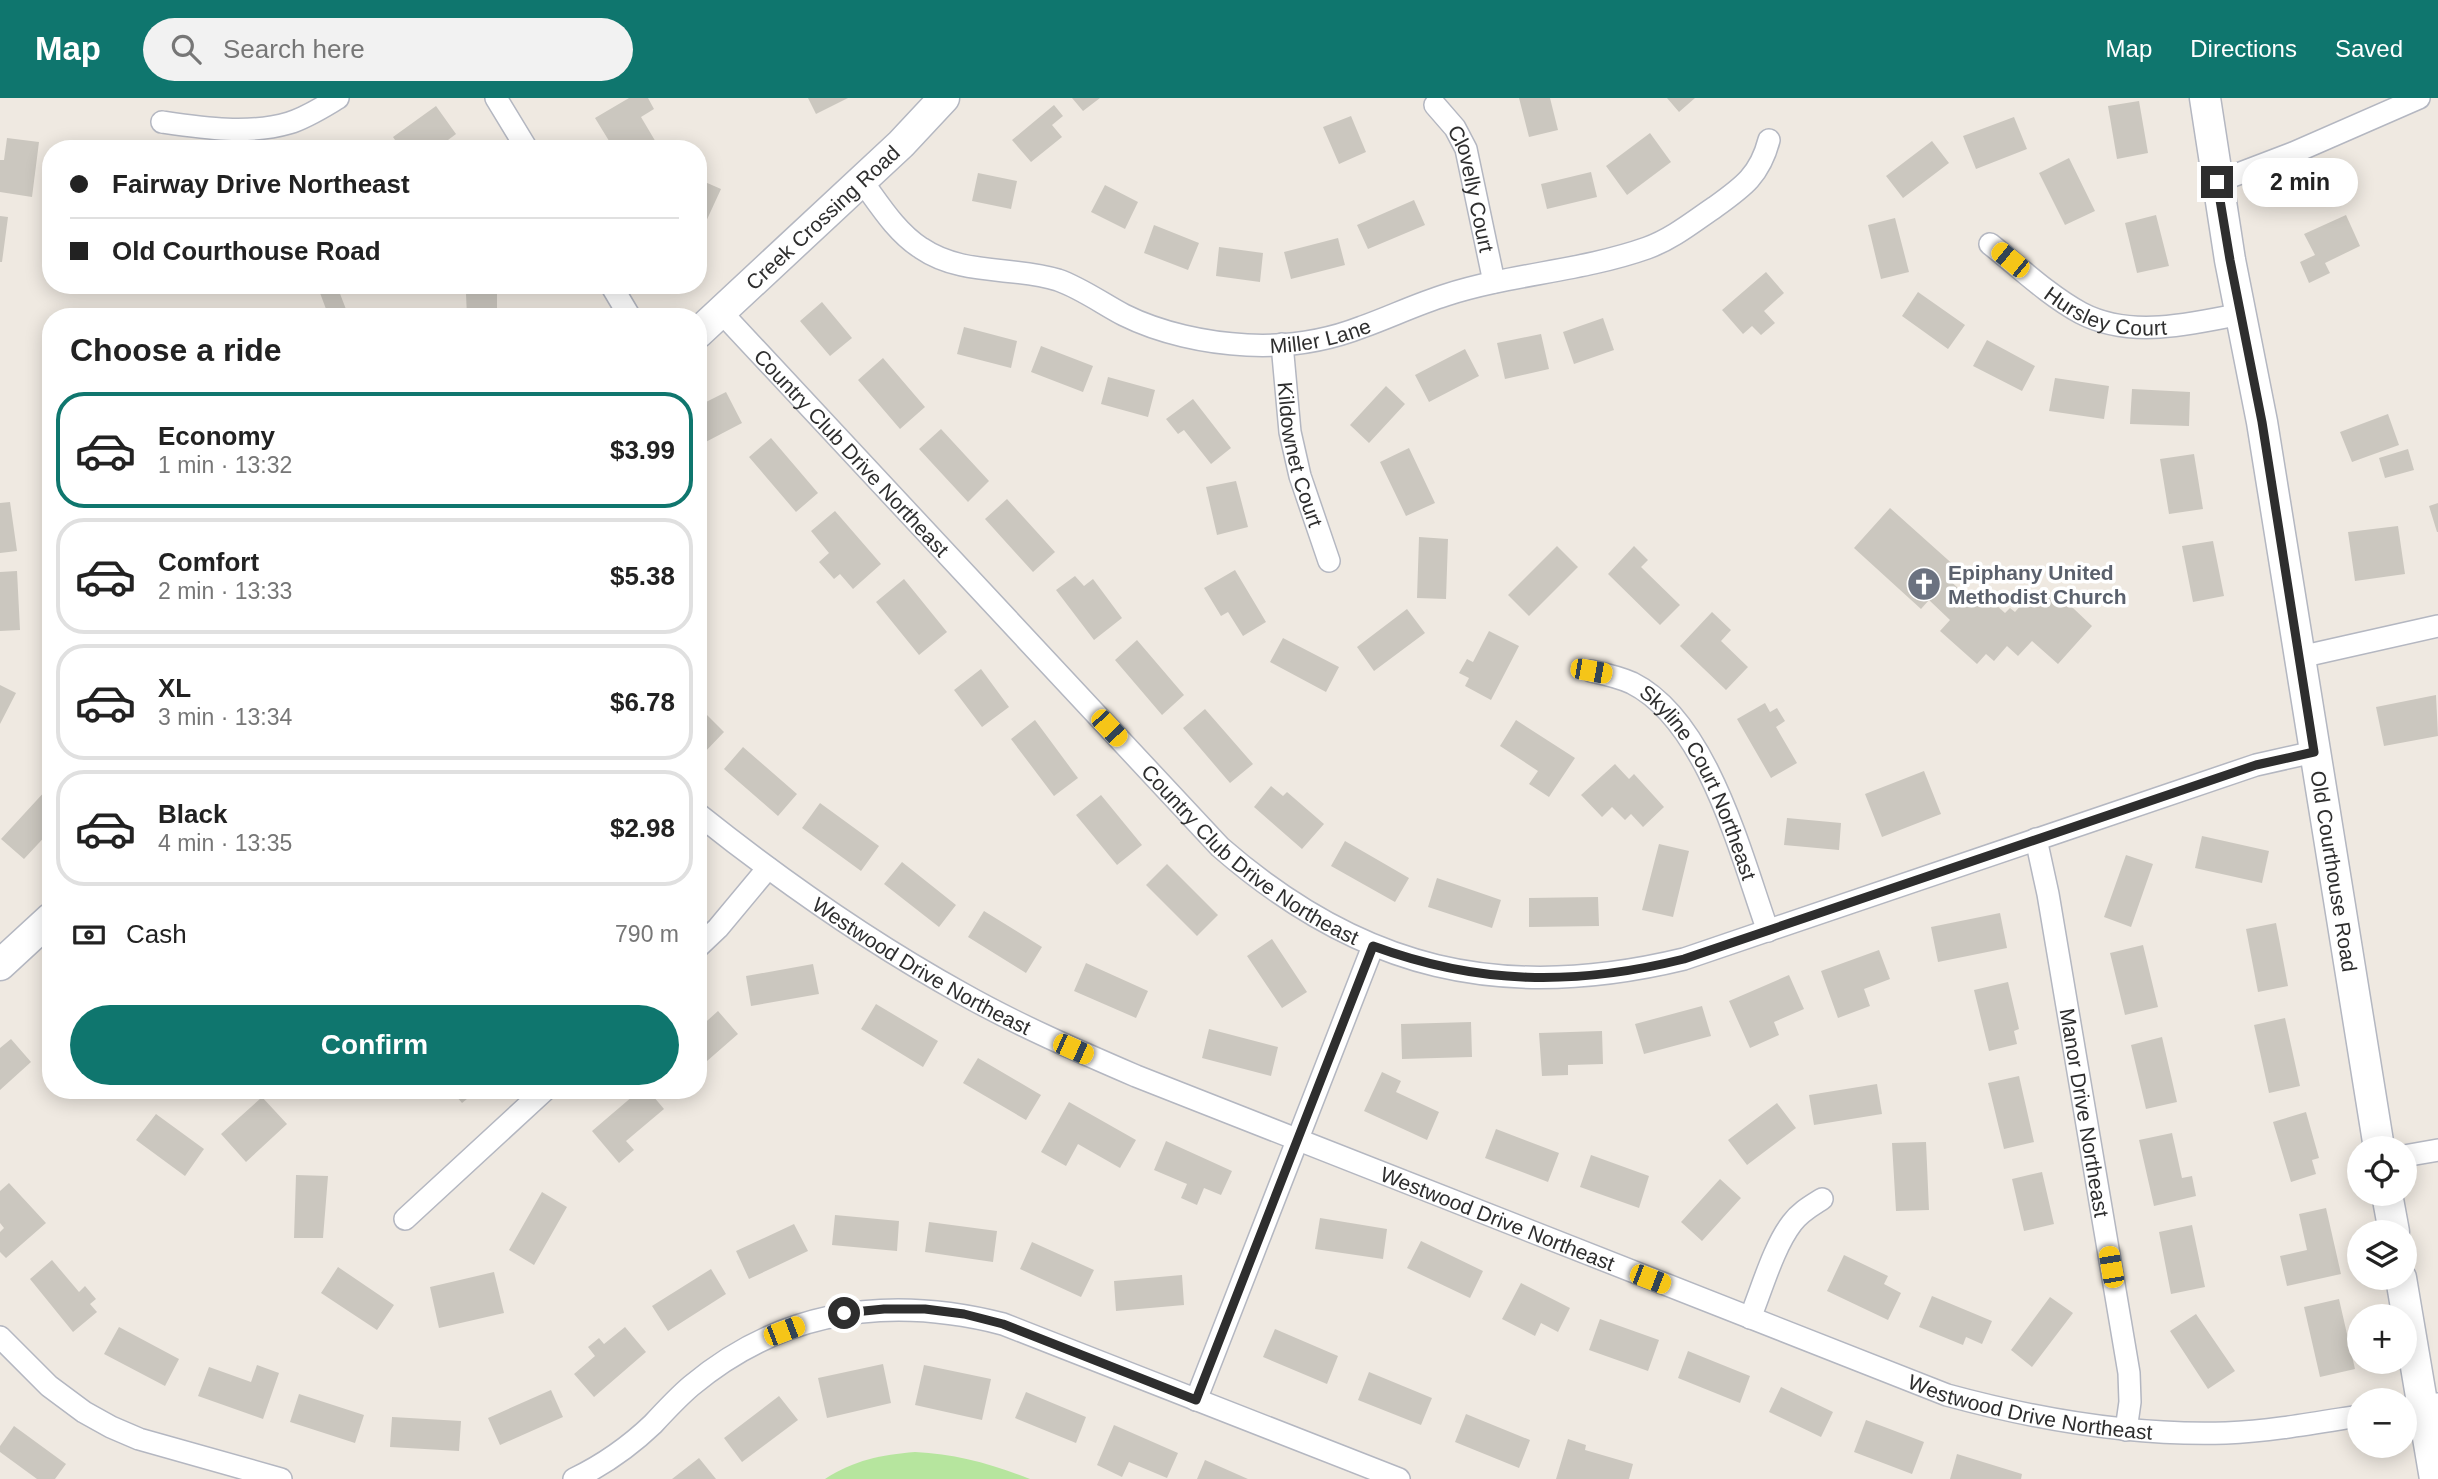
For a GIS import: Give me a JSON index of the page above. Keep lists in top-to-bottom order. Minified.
{"streets":{"street":["Clovelly Court","Creek Crossing Road","Hursley Court","Miller Lane","Country Club Drive Northeast","Kildownet Court","Skyline Court Northeast","Old Courthouse Road","Westwood Drive Northeast","Manor Drive Northeast"]},"crossings":[["Clovelly Court","Miller Lane"],["Creek Crossing Road","Miller Lane"],["Creek Crossing Road","Country Club Drive Northeast"],["Hursley Court","Old Courthouse Road"],["Miller Lane","Kildownet Court"],["Country Club Drive Northeast","Skyline Court Northeast"],["Country Club Drive Northeast","Old Courthouse Road"],["Country Club Drive Northeast","Manor Drive Northeast"],["Westwood Drive Northeast","Manor Drive Northeast"]],"places":{"church":["Epiphany United Methodist Church"]},"page":{"header":"Map","search":"Search here","nav":["Map","Directions","Saved"],"banner":["Fairway Drive Northeast","Old Courthouse Road"],"bubble":"2 min","heading":"Choose a ride","list":[{"name":"Economy","note":"1 min · 13:32","value":"$3.99"},{"name":"Comfort","note":"2 min · 13:33","value":"$5.38"},{"name":"XL","note":"3 min · 13:34","value":"$6.78"},{"name":"Black","note":"4 min · 13:35","value":"$2.98"}],"pay":["Cash","790 m"],"buttons":"Confirm","map_buttons":["+","−"]}}
